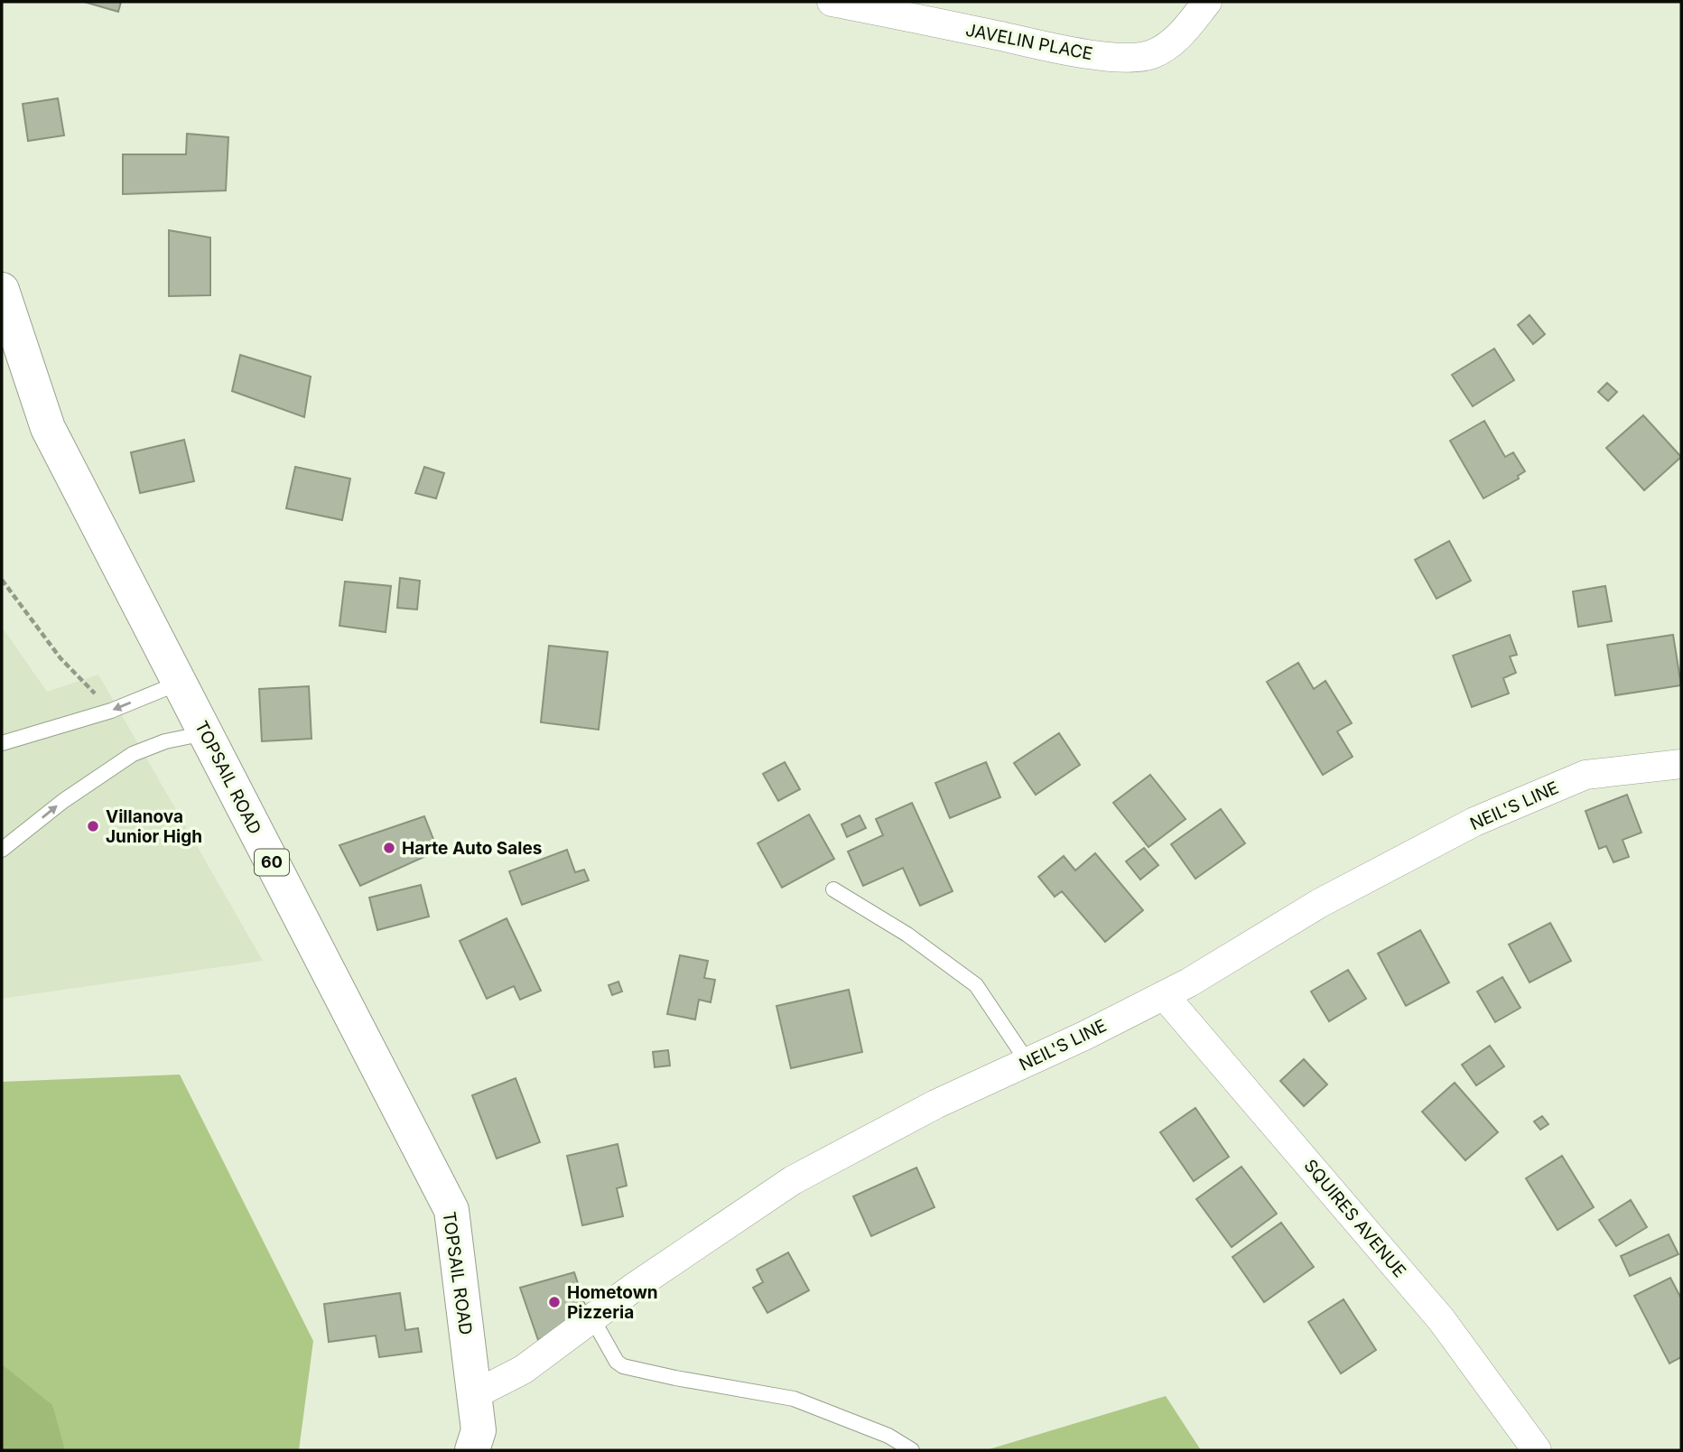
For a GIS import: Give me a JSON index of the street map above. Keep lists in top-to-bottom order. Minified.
{"streets":{"main road":["TOPSAIL ROAD","60"],"street":["JAVELIN PLACE","NEIL'S LINE","SQUIRES AVENUE"]},"crossings":[["TOPSAIL ROAD","NEIL'S LINE"],["NEIL'S LINE","SQUIRES AVENUE"]],"places":["Villanova Junior High","Harte Auto Sales","Hometown Pizzeria"]}
